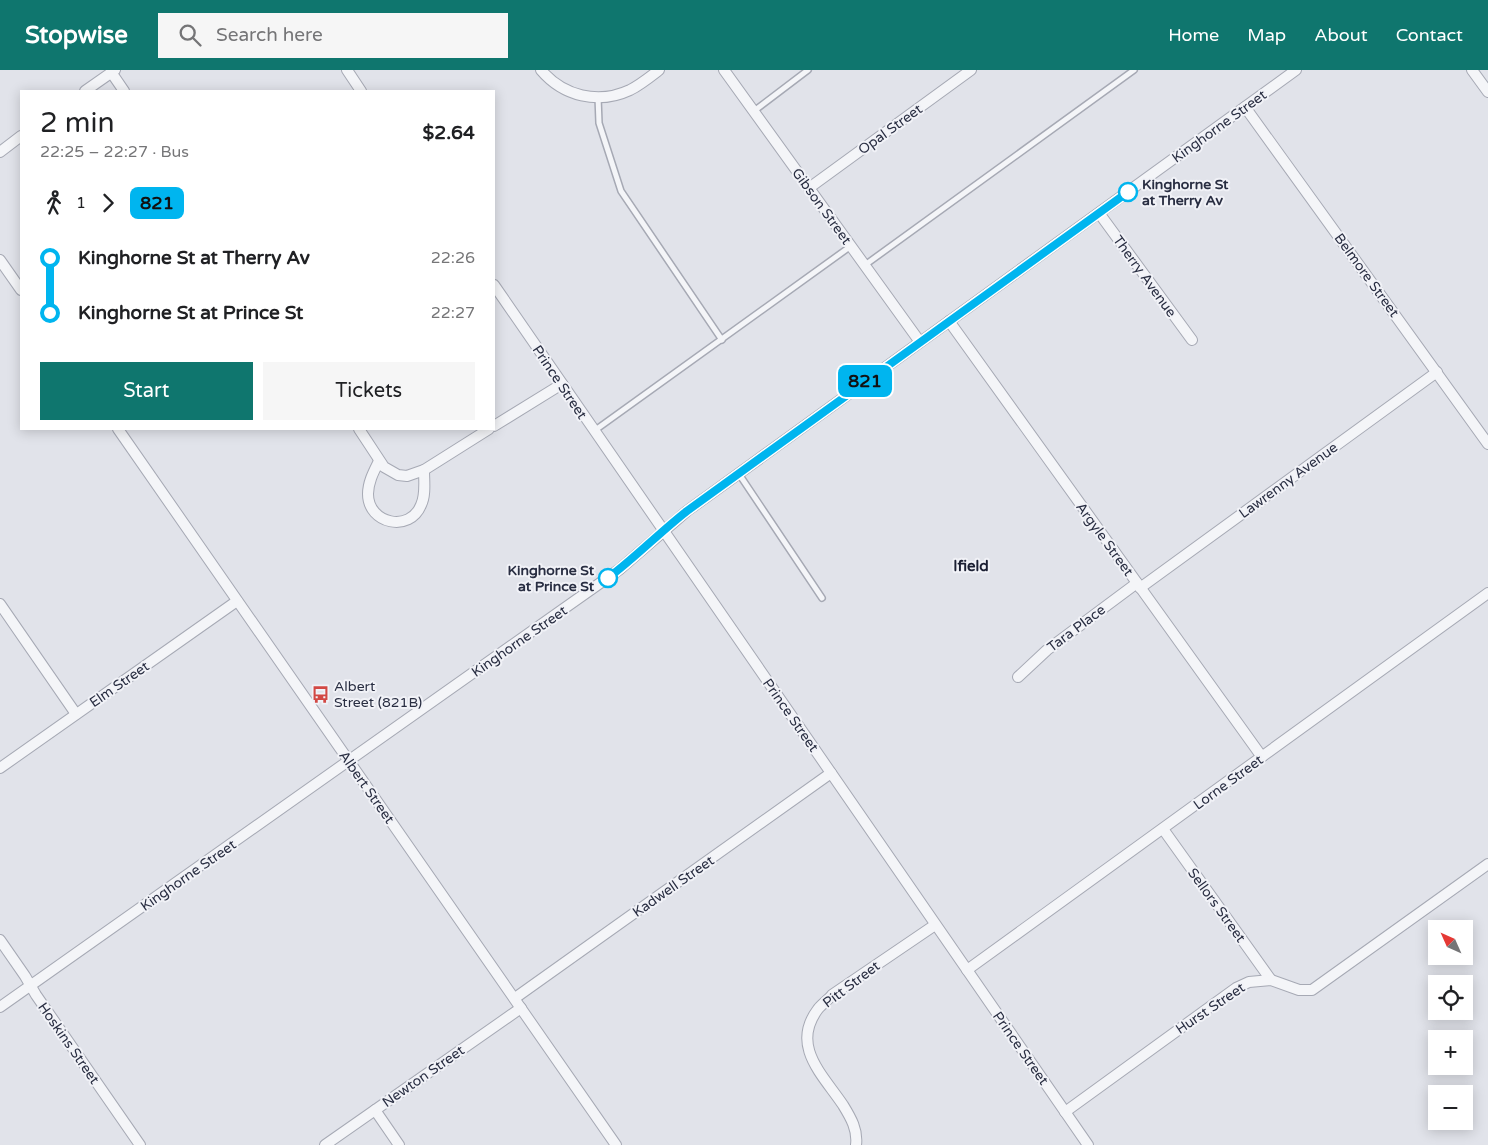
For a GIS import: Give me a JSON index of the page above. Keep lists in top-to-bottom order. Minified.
{"streets":{"street":["Kinghorne Street","Opal Street","Gibson Street","Belmore Street","Therry Avenue","Prince Street","Lawrenny Avenue","Argyle Street","Tara Place","Elm Street","Lorne Street","Albert Street","Kadwell Street","Sellors Street","Pitt Street","Hurst Street","Hoskins Street","Newton Street"]},"crossings":[["Kinghorne Street","Gibson Street"],["Kinghorne Street","Belmore Street"],["Kinghorne Street","Therry Avenue"],["Kinghorne Street","Prince Street"],["Kinghorne Street","Argyle Street"],["Kinghorne Street","Albert Street"],["Kinghorne Street","Hoskins Street"],["Opal Street","Gibson Street"],["Belmore Street","Lawrenny Avenue"],["Prince Street","Lorne Street"],["Prince Street","Kadwell Street"],["Prince Street","Pitt Street"],["Prince Street","Hurst Street"],["Lawrenny Avenue","Argyle Street"],["Lawrenny Avenue","Tara Place"],["Argyle Street","Tara Place"],["Argyle Street","Lorne Street"],["Elm Street","Albert Street"],["Lorne Street","Sellors Street"],["Albert Street","Kadwell Street"],["Albert Street","Newton Street"],["Sellors Street","Hurst Street"]],"districts":["Ifield"],"places":{"other":["Kinghorne St at Therry Av","Kinghorne St at Prince St"],"bus stop":["Albert Street (821B)"]},"lines":["bus line 821"],"north":"top left","page":{"header":"Stopwise","search":"Search here","nav":["Home","Map","About","Contact"],"on_map":"821","heading":["2 min","22:25 – 22:27 · Bus","$2.64"],"legs":["1","821"],"list":[{"name":"Kinghorne St at Therry Av","value":"22:26"},{"name":"Kinghorne St at Prince St","value":"22:27"}],"buttons":["Start","Tickets"],"map_buttons":["+","−"]}}
